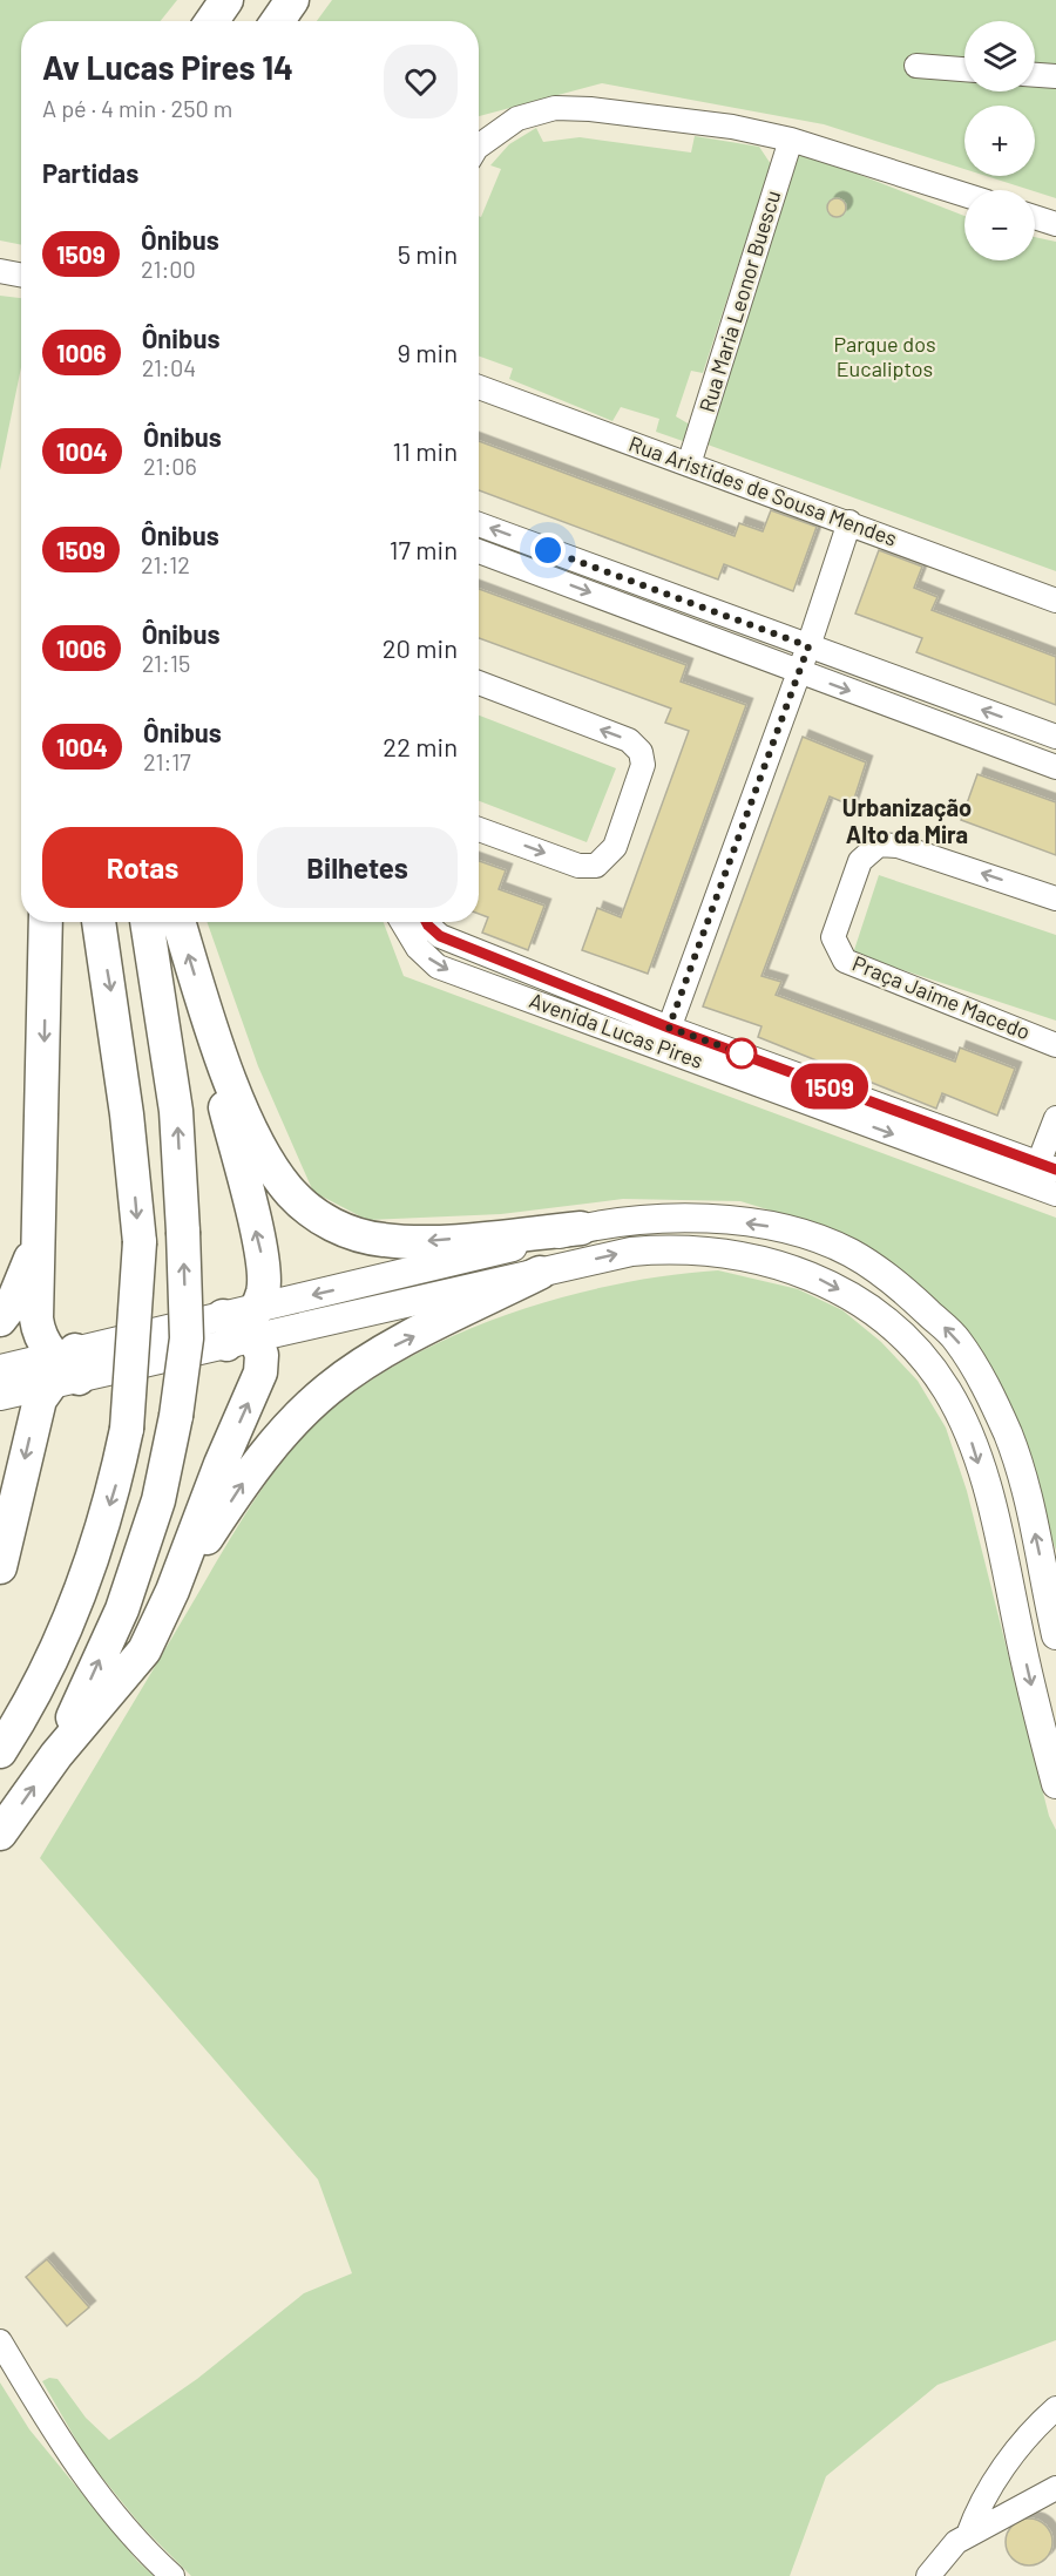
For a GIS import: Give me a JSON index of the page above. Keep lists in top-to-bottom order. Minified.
{"streets":{"street":["Rua Maria Leonor Buescu","Rua Aristides de Sousa Mendes","Praça Jaime Macedo","Avenida Lucas Pires"]},"crossings":[["Rua Maria Leonor Buescu","Rua Aristides de Sousa Mendes"]],"districts":["Urbanização Alto da Mira"],"parks":["Parque dos Eucaliptos"],"lines":["bus line 1509"],"page":{"on_map":"1509","map_buttons":["+","−"],"heading":[["Av Lucas Pires 14","A pé · 4 min · 250 m"],"Partidas"],"list":[{"mark":"1509","name":"Ônibus","note":"21:00","value":"5 min"},{"mark":"1006","name":"Ônibus","note":"21:04","value":"9 min"},{"mark":"1004","name":"Ônibus","note":"21:06","value":"11 min"},{"mark":"1509","name":"Ônibus","note":"21:12","value":"17 min"},{"mark":"1006","name":"Ônibus","note":"21:15","value":"20 min"},{"mark":"1004","name":"Ônibus","note":"21:17","value":"22 min"}],"buttons":["Rotas","Bilhetes"]}}
